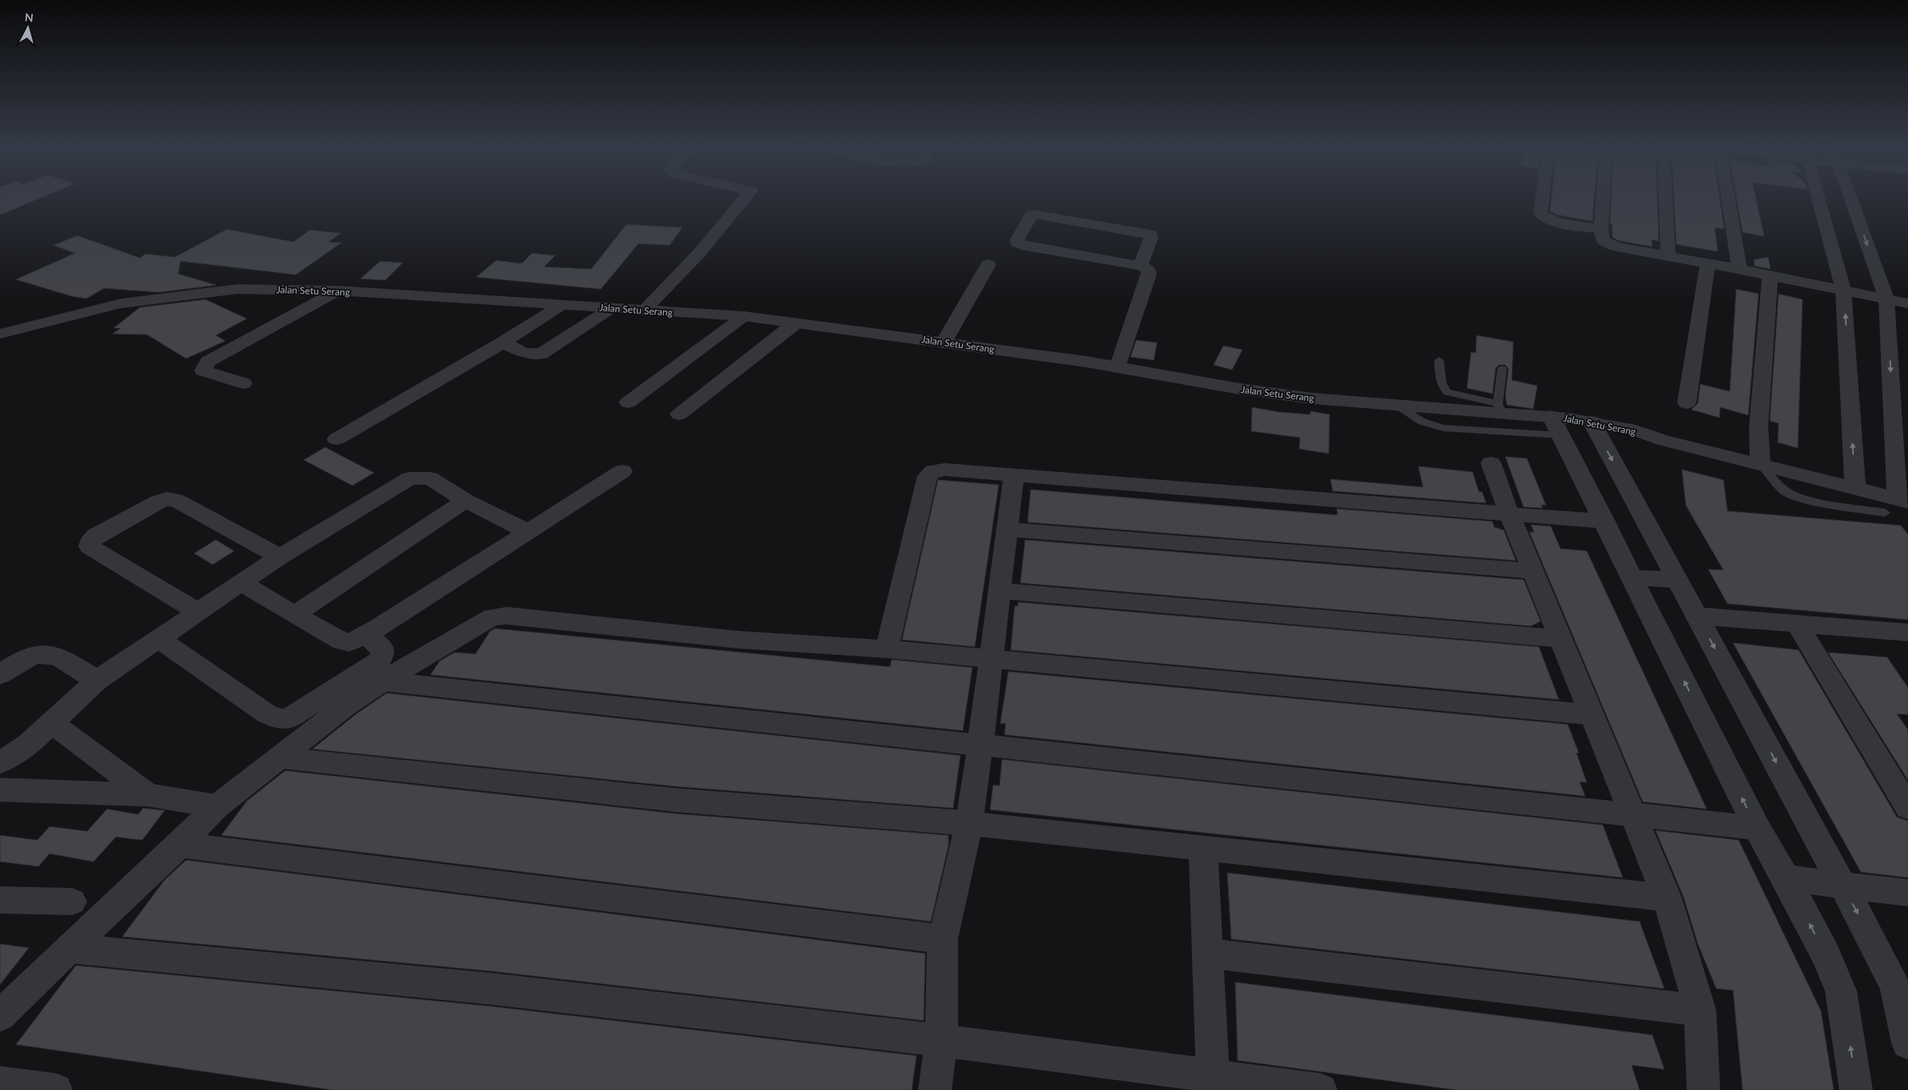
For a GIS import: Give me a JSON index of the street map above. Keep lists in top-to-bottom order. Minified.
{"streets":{"street":["Jalan Setu Serang"]},"north":"top"}
